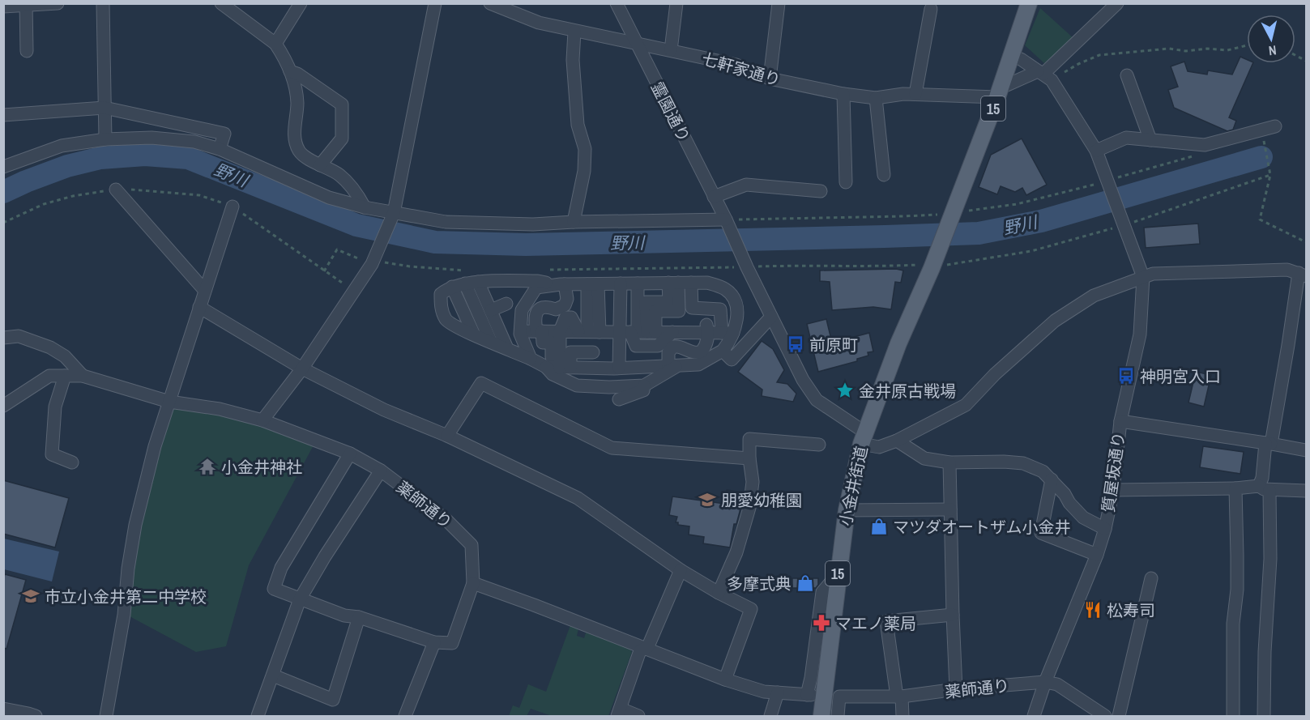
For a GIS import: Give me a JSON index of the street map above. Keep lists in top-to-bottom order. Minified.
{"streets":{"main road":["15","小金井街道"],"street":["七軒家通り","霊園通り","質屋坂通り","薬師通り"]},"crossings":[["七軒家通り","15"],["七軒家通り","霊園通り"],["15","小金井街道"],["質屋坂通り","薬師通り"]],"water":["野川"],"places":{"bus stop":["前原町","神明宮入口"],"place":["金井原古戦場"],"temple":["小金井神社"],"school or university":["朋愛幼稚園","市立小金井第二中学校"],"shop":["マツダオートザム小金井","多摩式典"],"restaurant":["松寿司"],"pharmacy":["マエノ薬局"]},"north":"bottom"}
